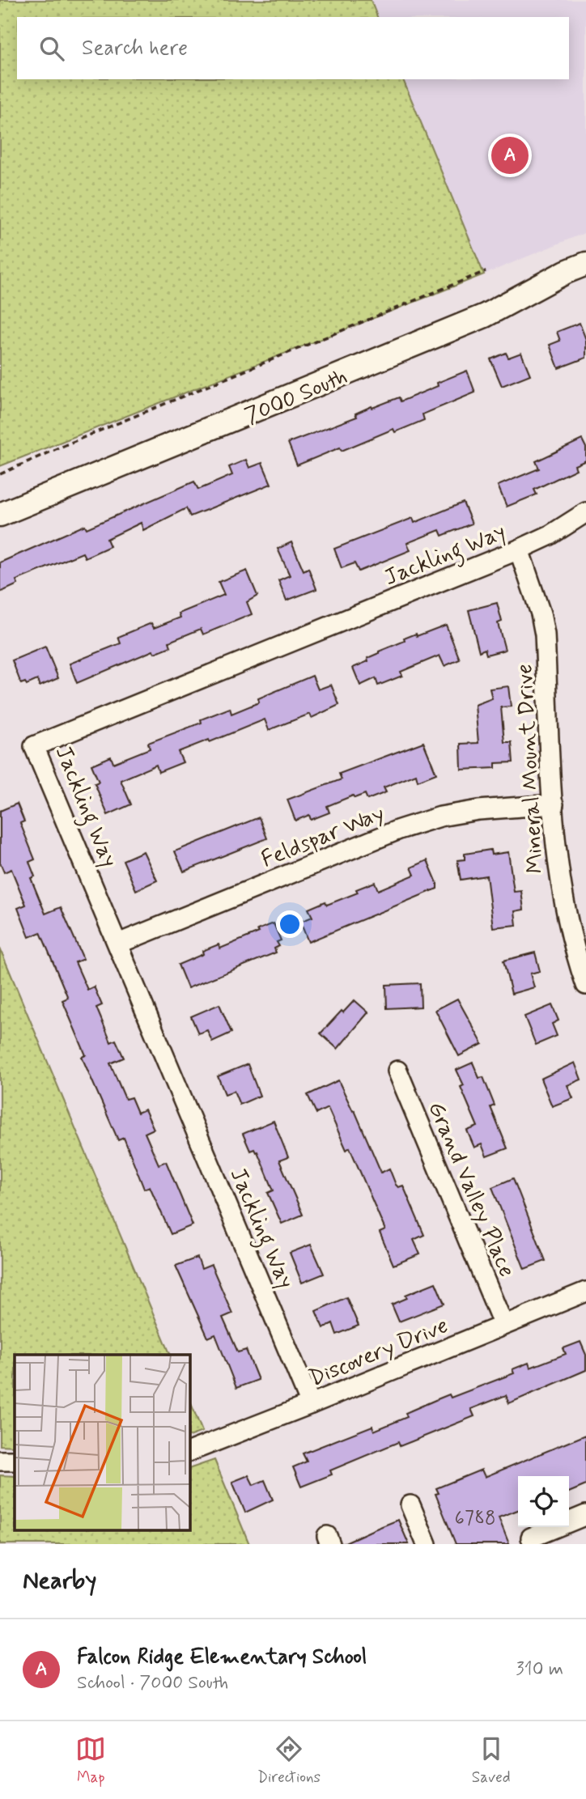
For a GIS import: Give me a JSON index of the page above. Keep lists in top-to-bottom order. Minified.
{"streets":{"street":["7000 South","Jackling Way","Mineral Mount Drive","Feldspar Way","Grand Valley Place","Discovery Drive"]},"crossings":[["Jackling Way","Mineral Mount Drive"],["Jackling Way","Feldspar Way"],["Jackling Way","Discovery Drive"],["Mineral Mount Drive","Feldspar Way"],["Grand Valley Place","Discovery Drive"]],"house_numbers":["6788"],"page":{"search":"Search here","pins":"A","heading":"Nearby","list":[{"mark":"A","name":"Falcon Ridge Elementary School","note":"School · 7000 South","value":"310 m"}],"nav":["Map","Directions","Saved"]}}
